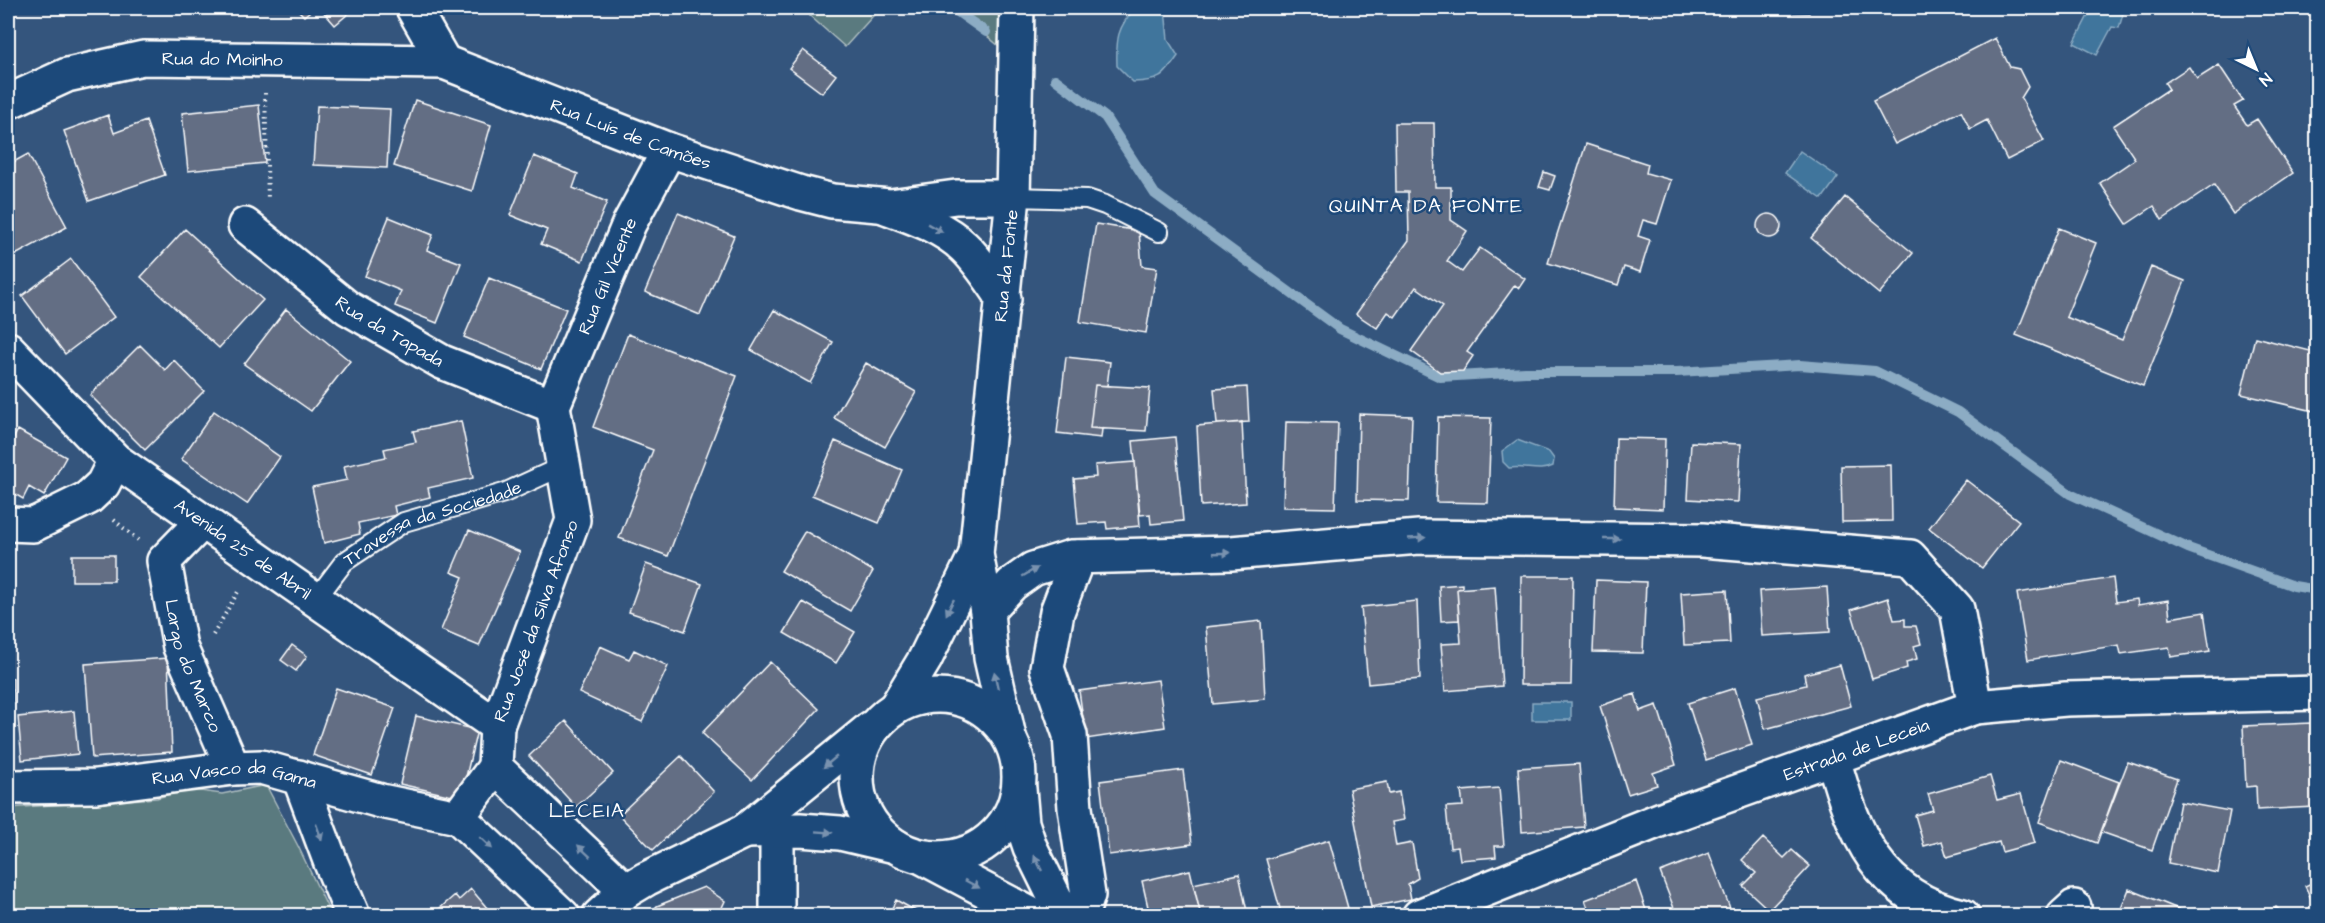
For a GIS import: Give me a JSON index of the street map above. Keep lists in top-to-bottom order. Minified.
{"streets":{"street":["Rua do Moinho","Rua Luís de Camões","Rua da Fonte","Rua Gil Vicente","Rua da Tapada","Avenida 25 de Abril","Rua José da Silva Afonso","Largo do Marco","Estrada de Leceia","Rua Vasco da Gama"],"lane":["Travessa da Sociedade"]},"crossings":[["Rua do Moinho","Rua Luís de Camões"],["Rua Luís de Camões","Rua da Fonte"],["Rua Luís de Camões","Rua Gil Vicente"],["Rua Gil Vicente","Rua da Tapada"],["Rua Gil Vicente","Rua José da Silva Afonso"],["Rua da Tapada","Rua José da Silva Afonso"],["Travessa da Sociedade","Avenida 25 de Abril"],["Travessa da Sociedade","Rua José da Silva Afonso"],["Avenida 25 de Abril","Rua José da Silva Afonso"],["Largo do Marco","Rua Vasco da Gama"]],"districts":["QUINTA DA FONTE","LECEIA"],"north":"bottom right"}
